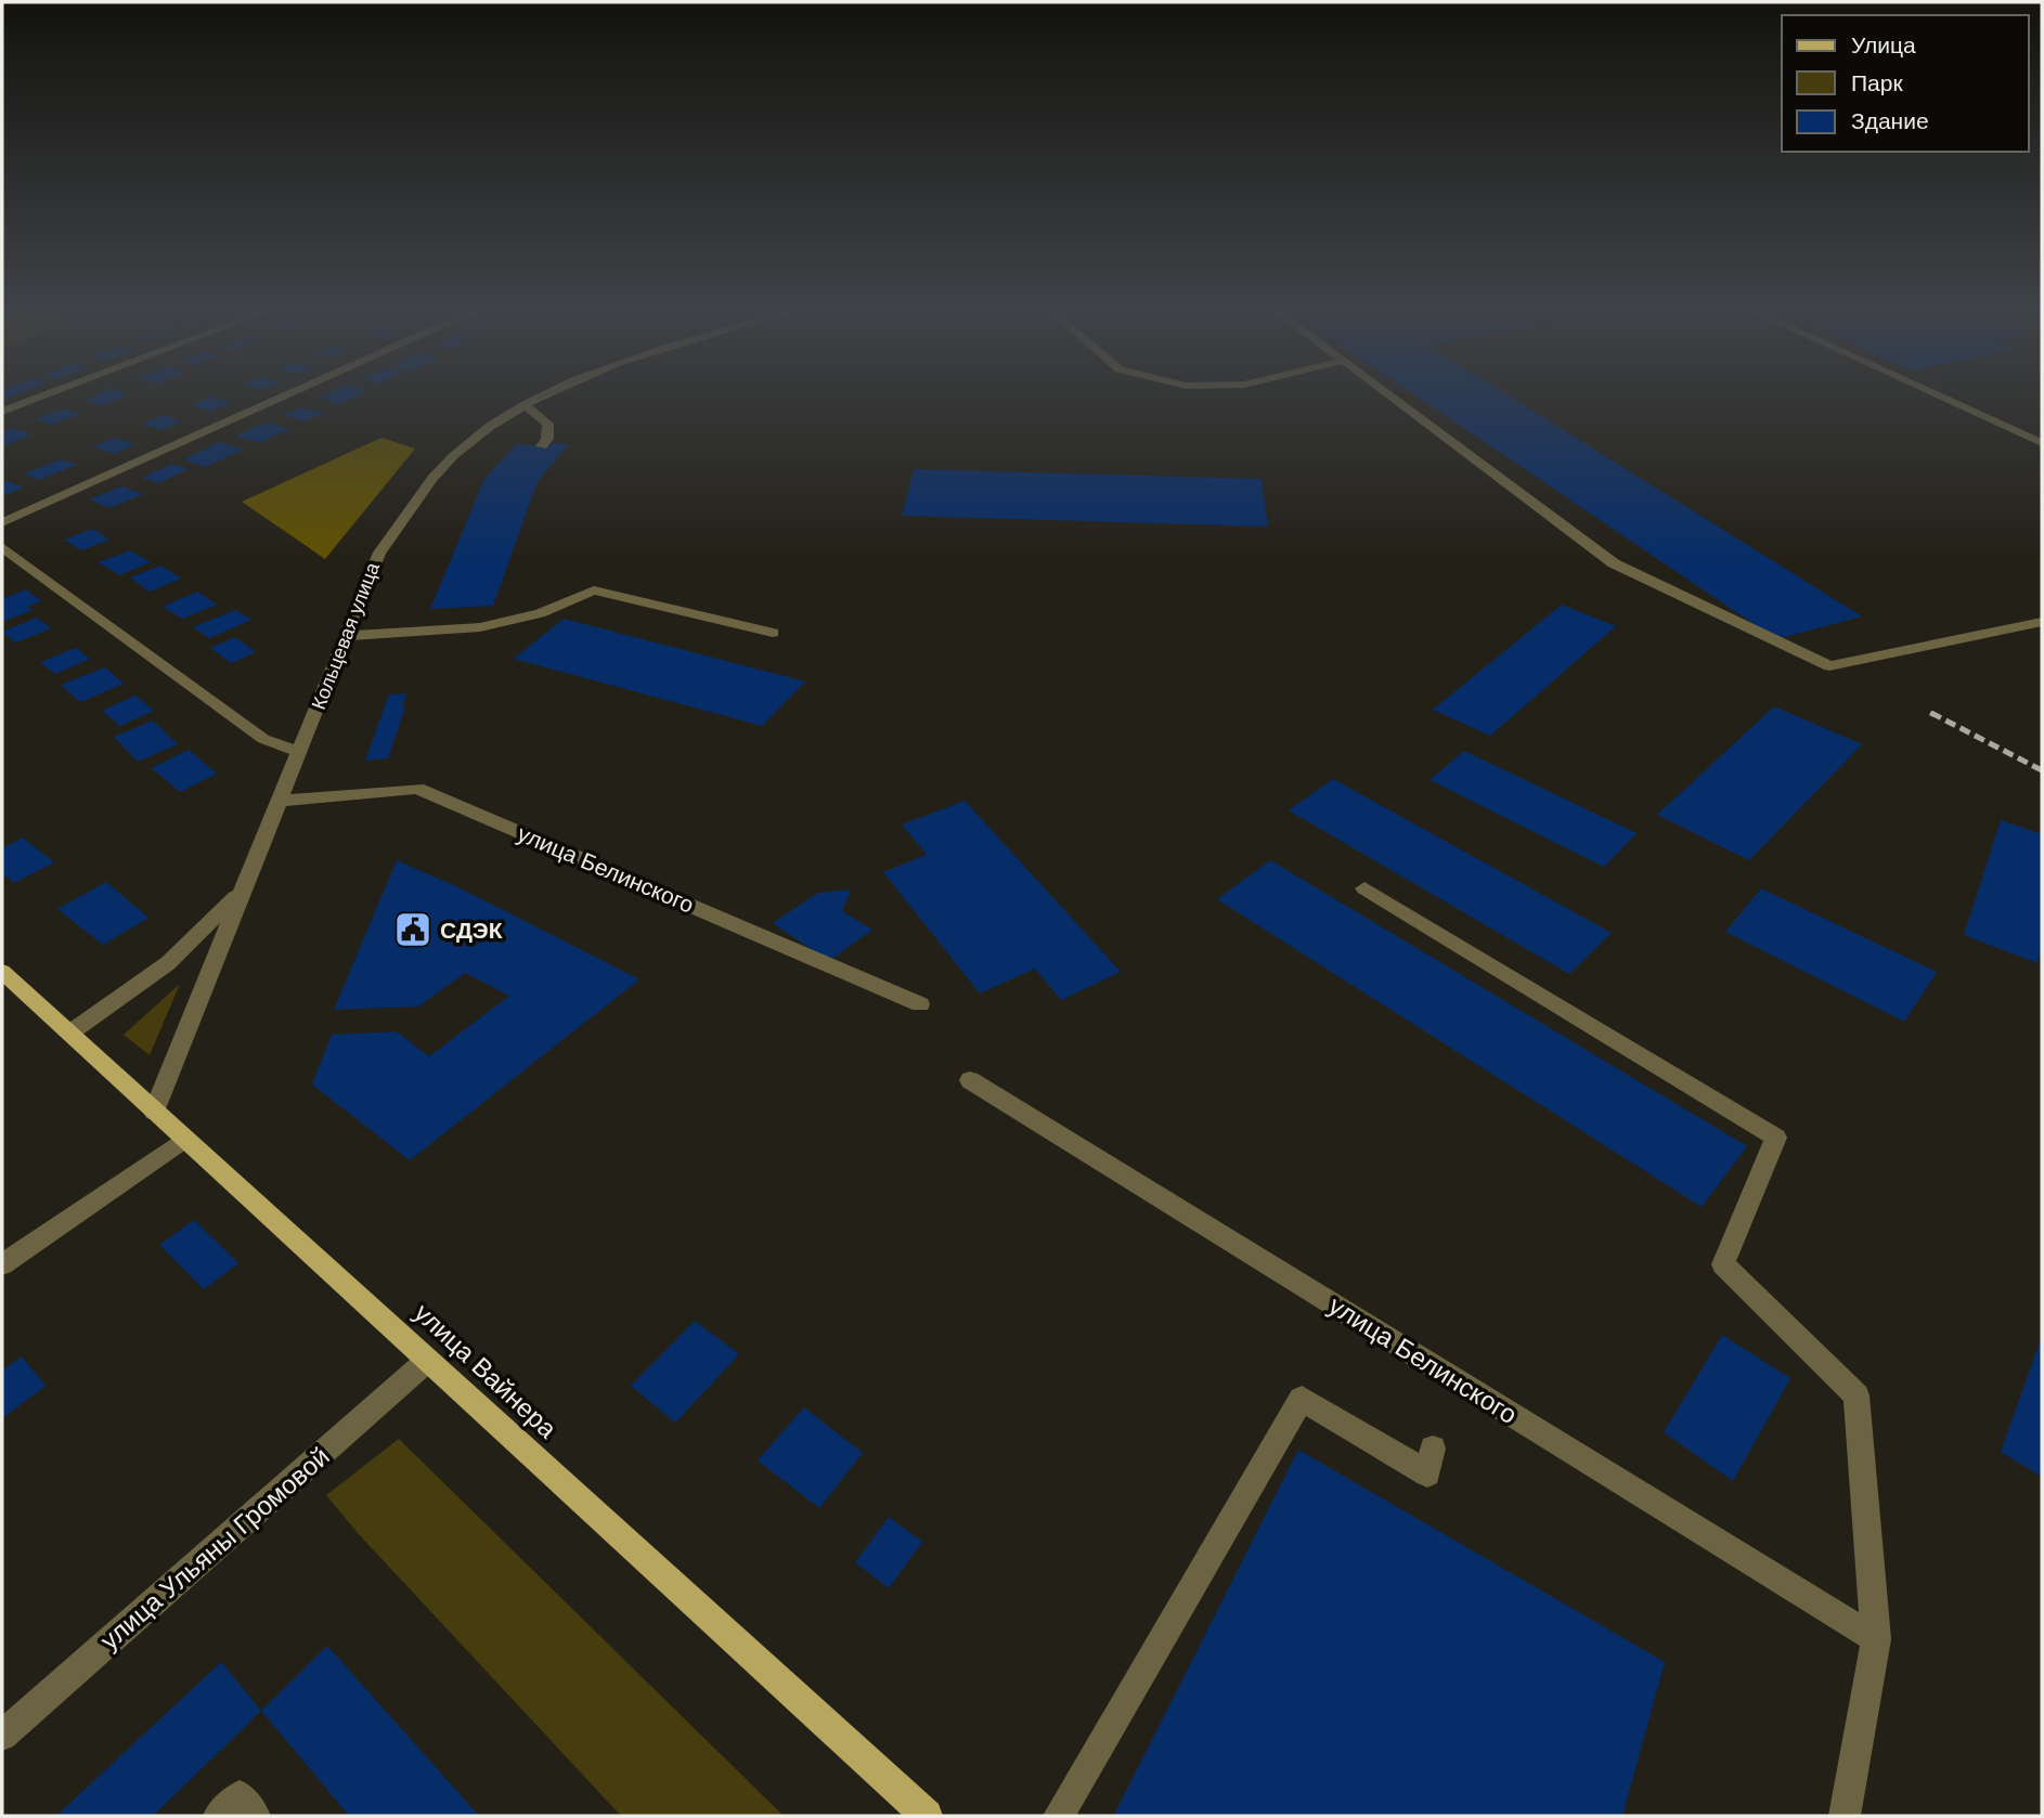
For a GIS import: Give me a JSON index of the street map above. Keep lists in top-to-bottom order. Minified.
{"streets":{"main road":["улица Вайнера"],"street":["Кольцевая улица","улица Белинского","улица Ульяны Громовой"]},"crossings":[["Кольцевая улица","улица Белинского"],["Кольцевая улица","улица Вайнера"],["улица Вайнера","улица Ульяны Громовой"]],"places":{"public building":["СДЭК"]},"legend":["Улица","Парк","Здание"]}
